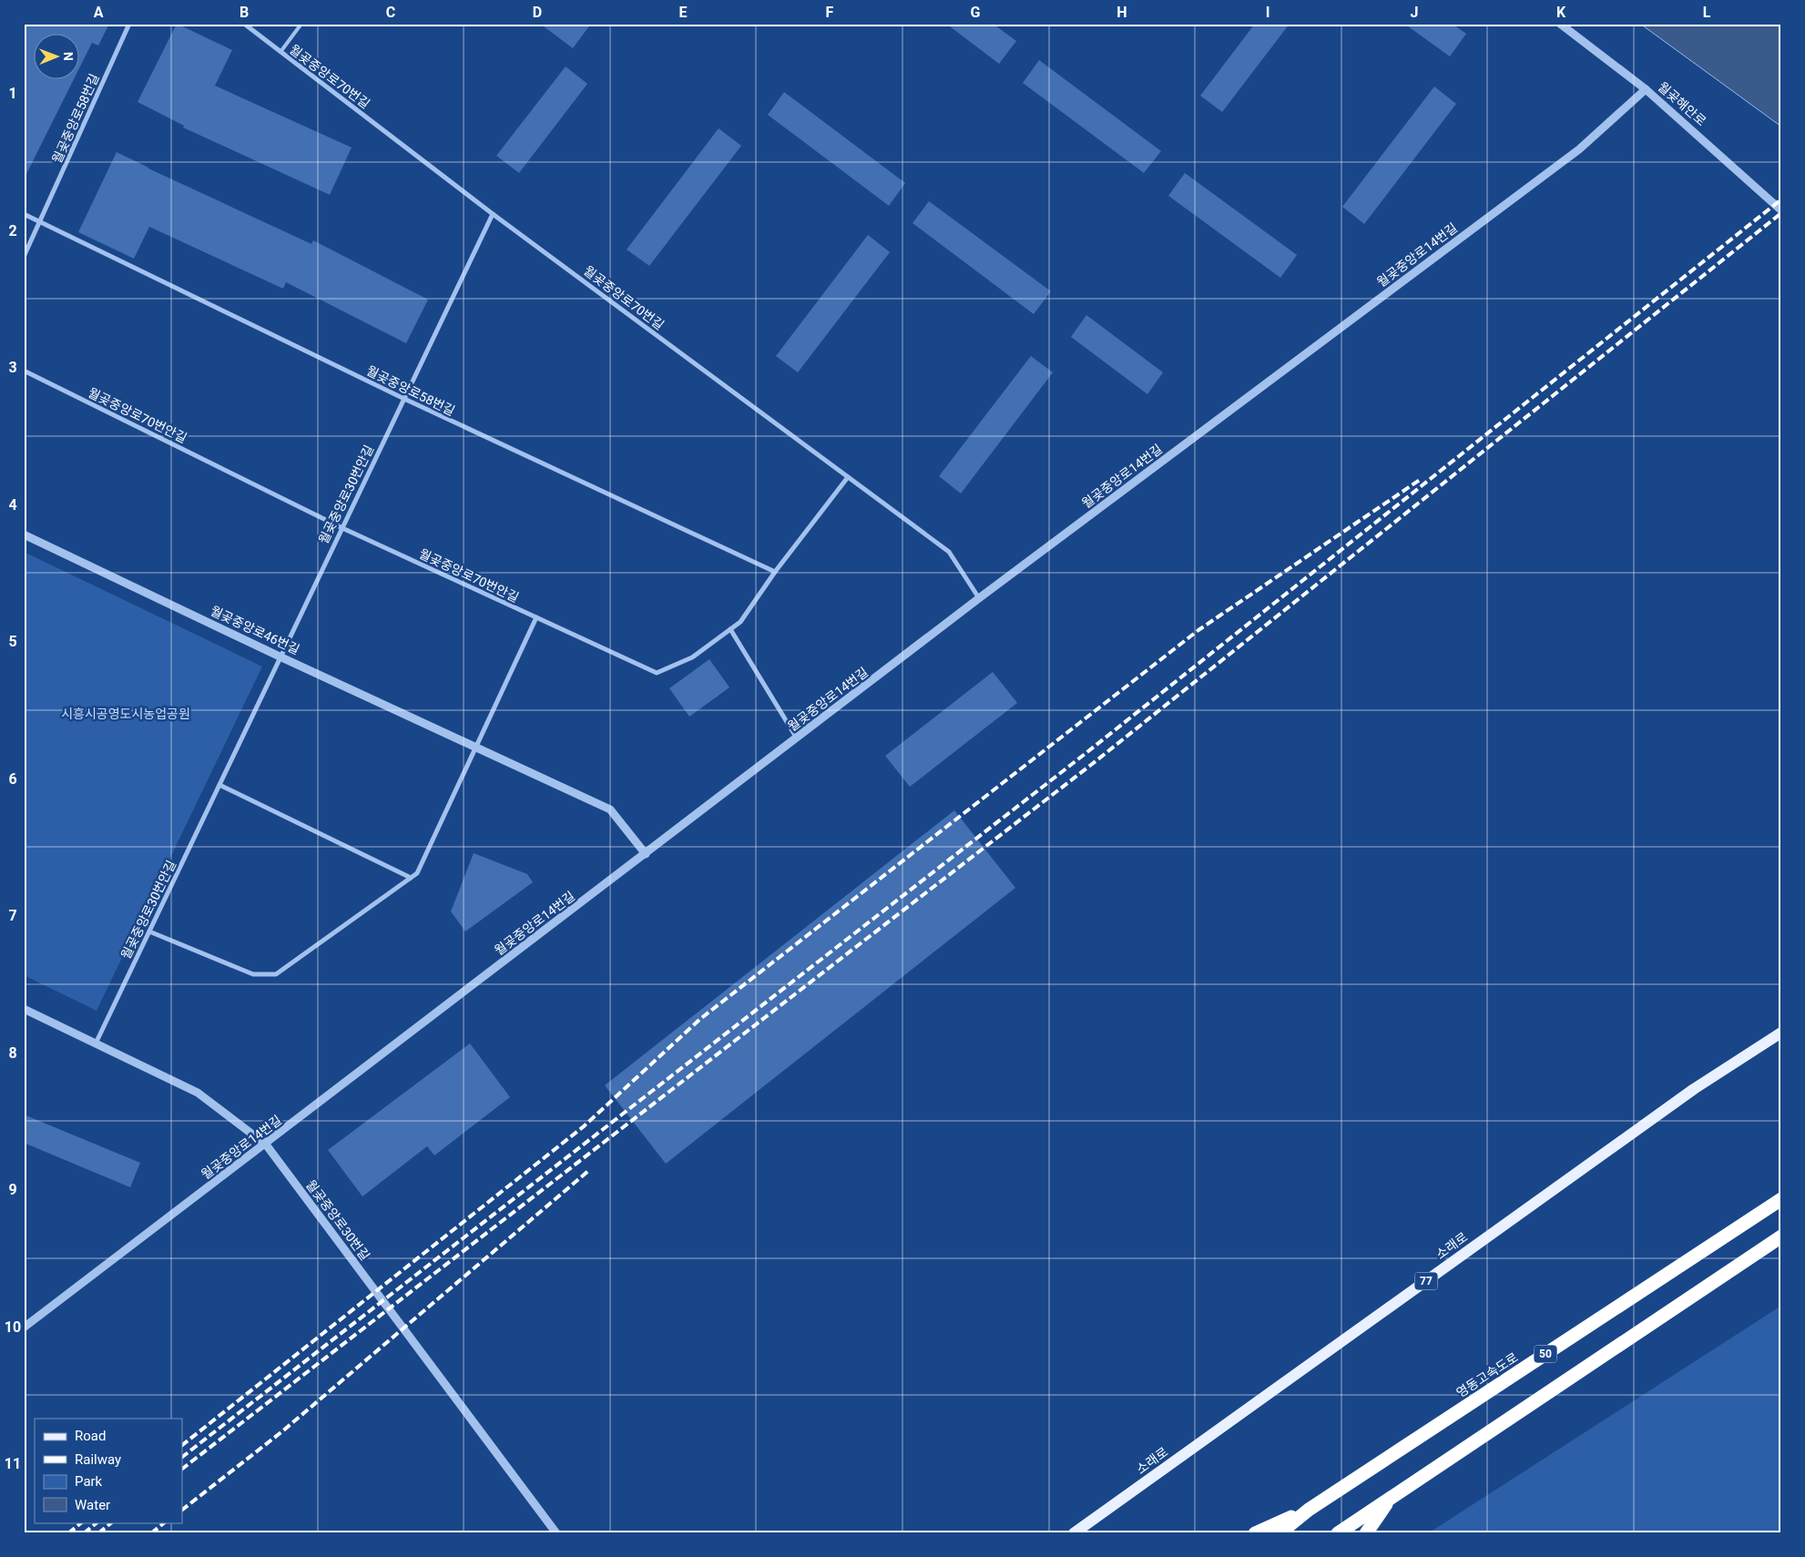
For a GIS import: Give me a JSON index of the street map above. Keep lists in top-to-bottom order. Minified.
{"streets":{"highway":["50","영동고속도로"],"main road":["소래로","77"],"street":["월곶중앙로70번길","월곶해안로","월곶중앙로58번길","월곶중앙로14번길","월곶중앙로70번안길","월곶중앙로30번안길","월곶중앙로46번길","월곶중앙로30번길"]},"crossings":[["월곶중앙로70번길","월곶중앙로14번길"],["월곶중앙로70번길","월곶중앙로70번안길"],["월곶중앙로70번길","월곶중앙로30번안길"],["월곶해안로","월곶중앙로14번길"],["월곶중앙로58번길","월곶중앙로70번안길"],["월곶중앙로58번길","월곶중앙로30번안길"],["월곶중앙로14번길","월곶중앙로46번길"],["월곶중앙로14번길","월곶중앙로30번길"],["월곶중앙로70번안길","월곶중앙로30번안길"],["월곶중앙로30번안길","월곶중앙로46번길"],["월곶중앙로30번안길","월곶중앙로30번길"]],"parks":["시흥시공영도시농업공원"],"legend":["Road","Railway","Park","Water"],"north":"right","grid":{"columns":["A","B","C","D","E","F","G","H","I","J","K","L"],"rows":["1","2","3","4","5","6","7","8","9","10","11"]}}
